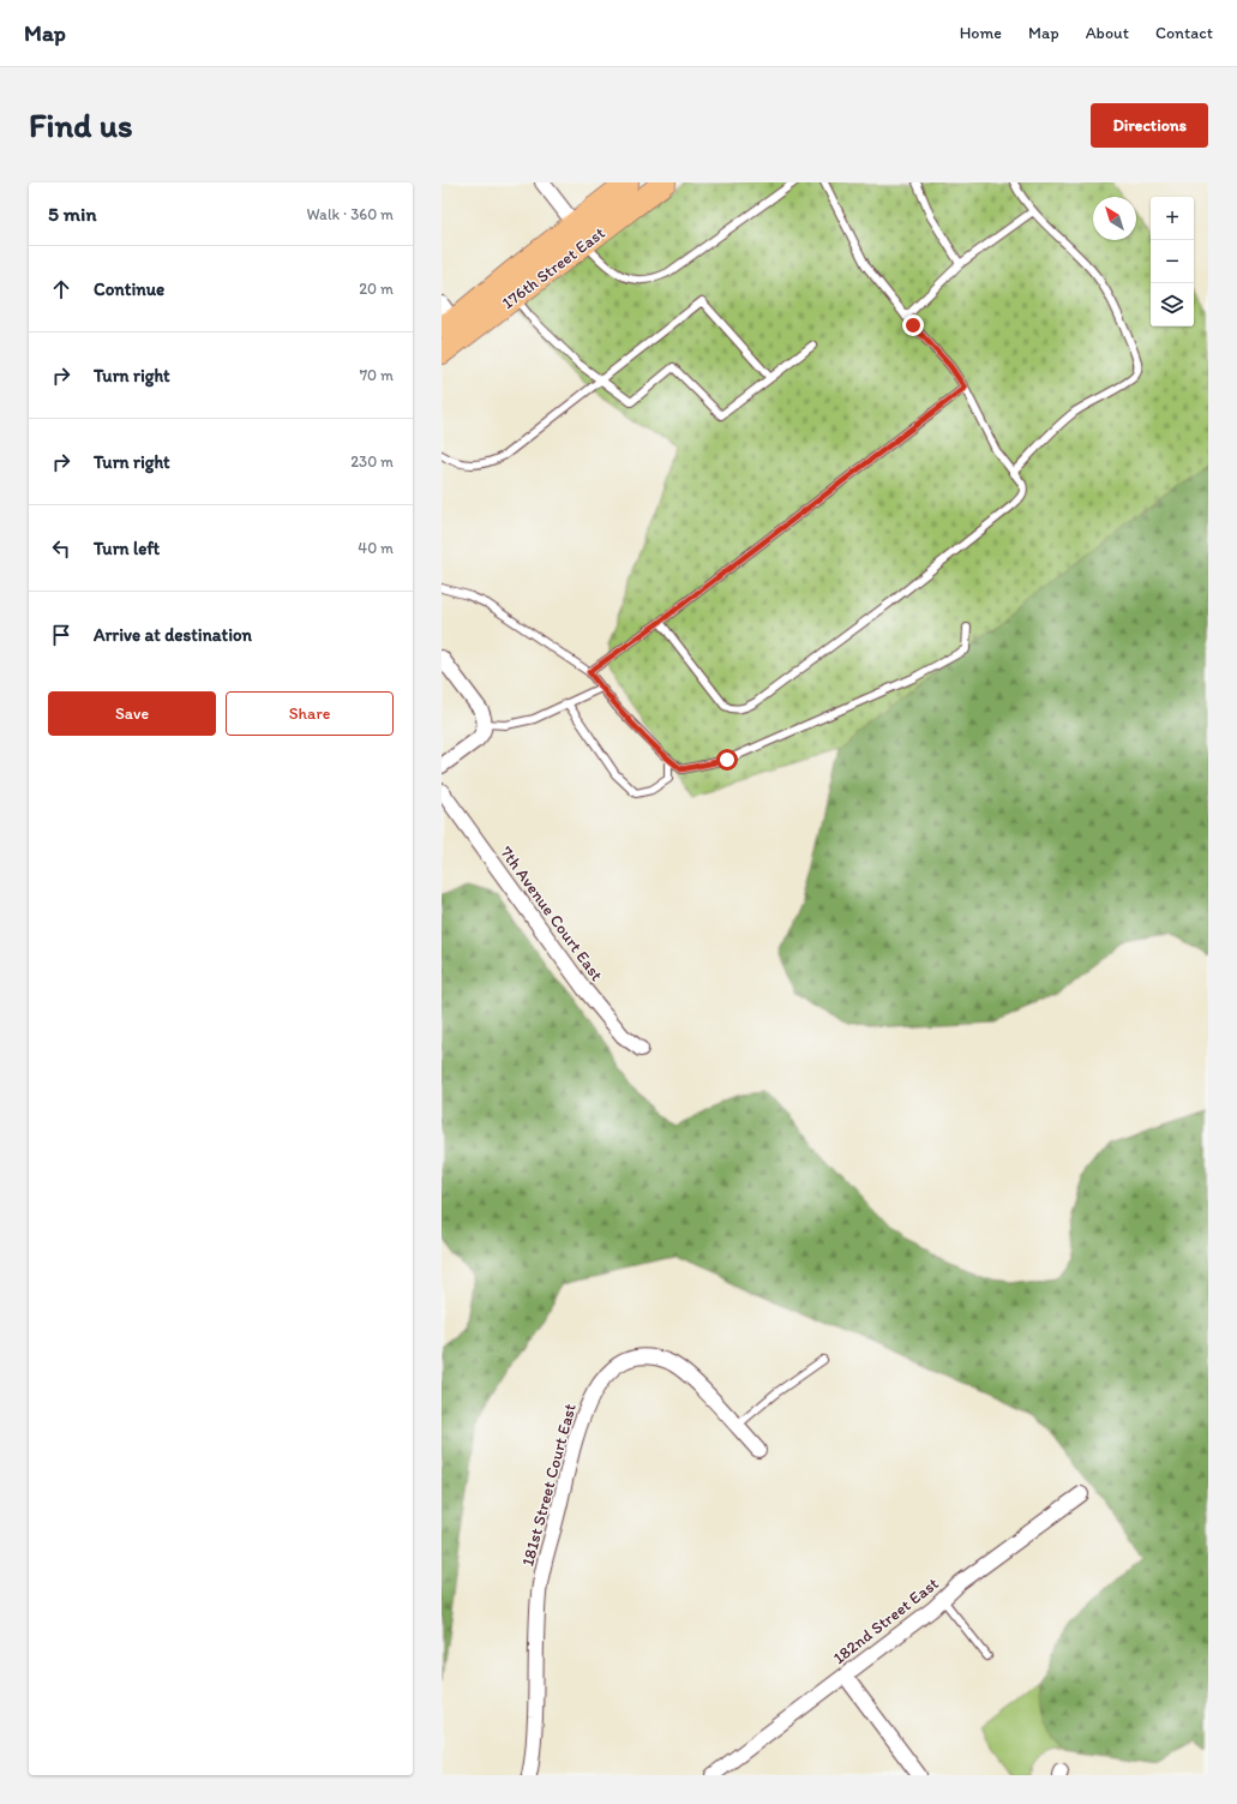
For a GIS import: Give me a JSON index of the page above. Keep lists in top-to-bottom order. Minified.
{"streets":{"main road":["176th Street East"],"street":["7th Avenue Court East","181st Street Court East","182nd Street East"]},"north":"top left","page":{"header":"Map","nav":["Home","Map","About","Contact"],"buttons":["Directions",["Save","Share"]],"title":"Find us","heading":["5 min","Walk · 360 m"],"map_buttons":["+","−"],"list":[["Continue","20 m"],["Turn right","70 m"],["Turn right","230 m"],["Turn left","40 m"],"Arrive at destination"]}}
